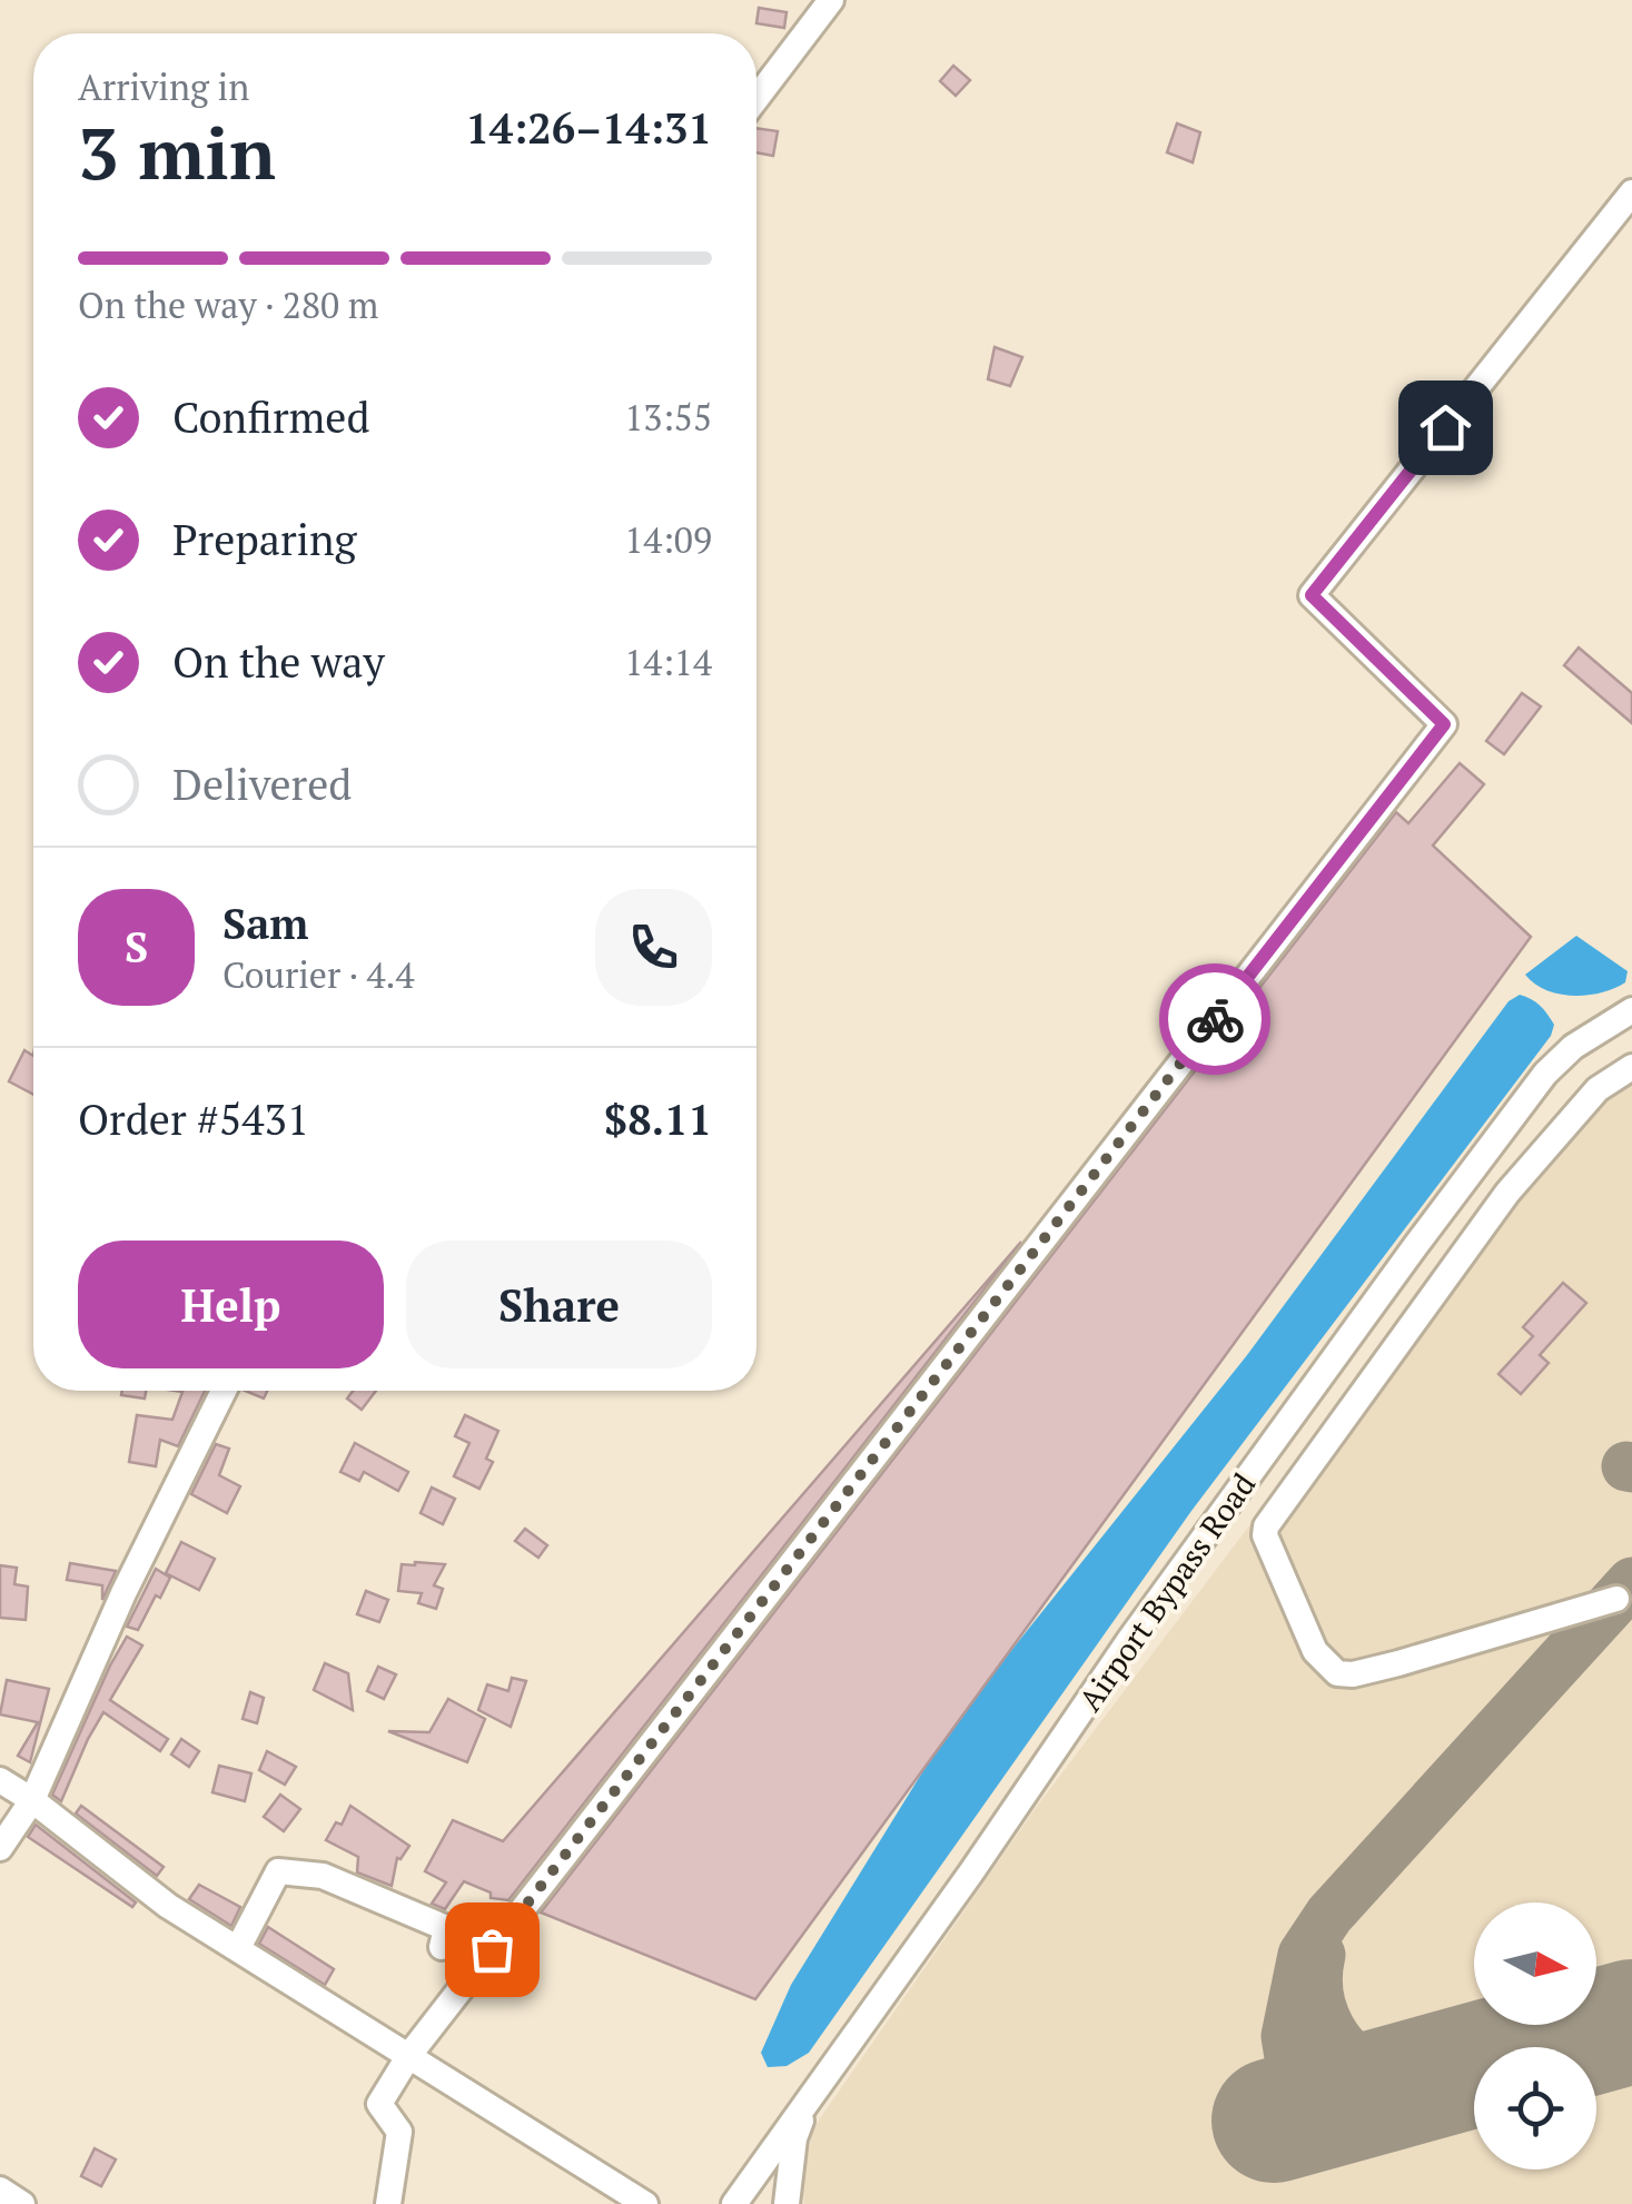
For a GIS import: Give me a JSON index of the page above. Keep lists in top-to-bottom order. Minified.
{"streets":{"street":["Airport Bypass Road"]},"north":"right","page":{"heading":["3 min","Arriving in","14:26–14:31"],"panel":["Sam","Courier · 4.4","Order #5431","$8.11"],"bar":"On the way · 280 m","list":[["Confirmed","13:55"],["Preparing","14:09"],["On the way","14:14"],"Delivered"],"round":"S","buttons":["Help","Share"]}}
